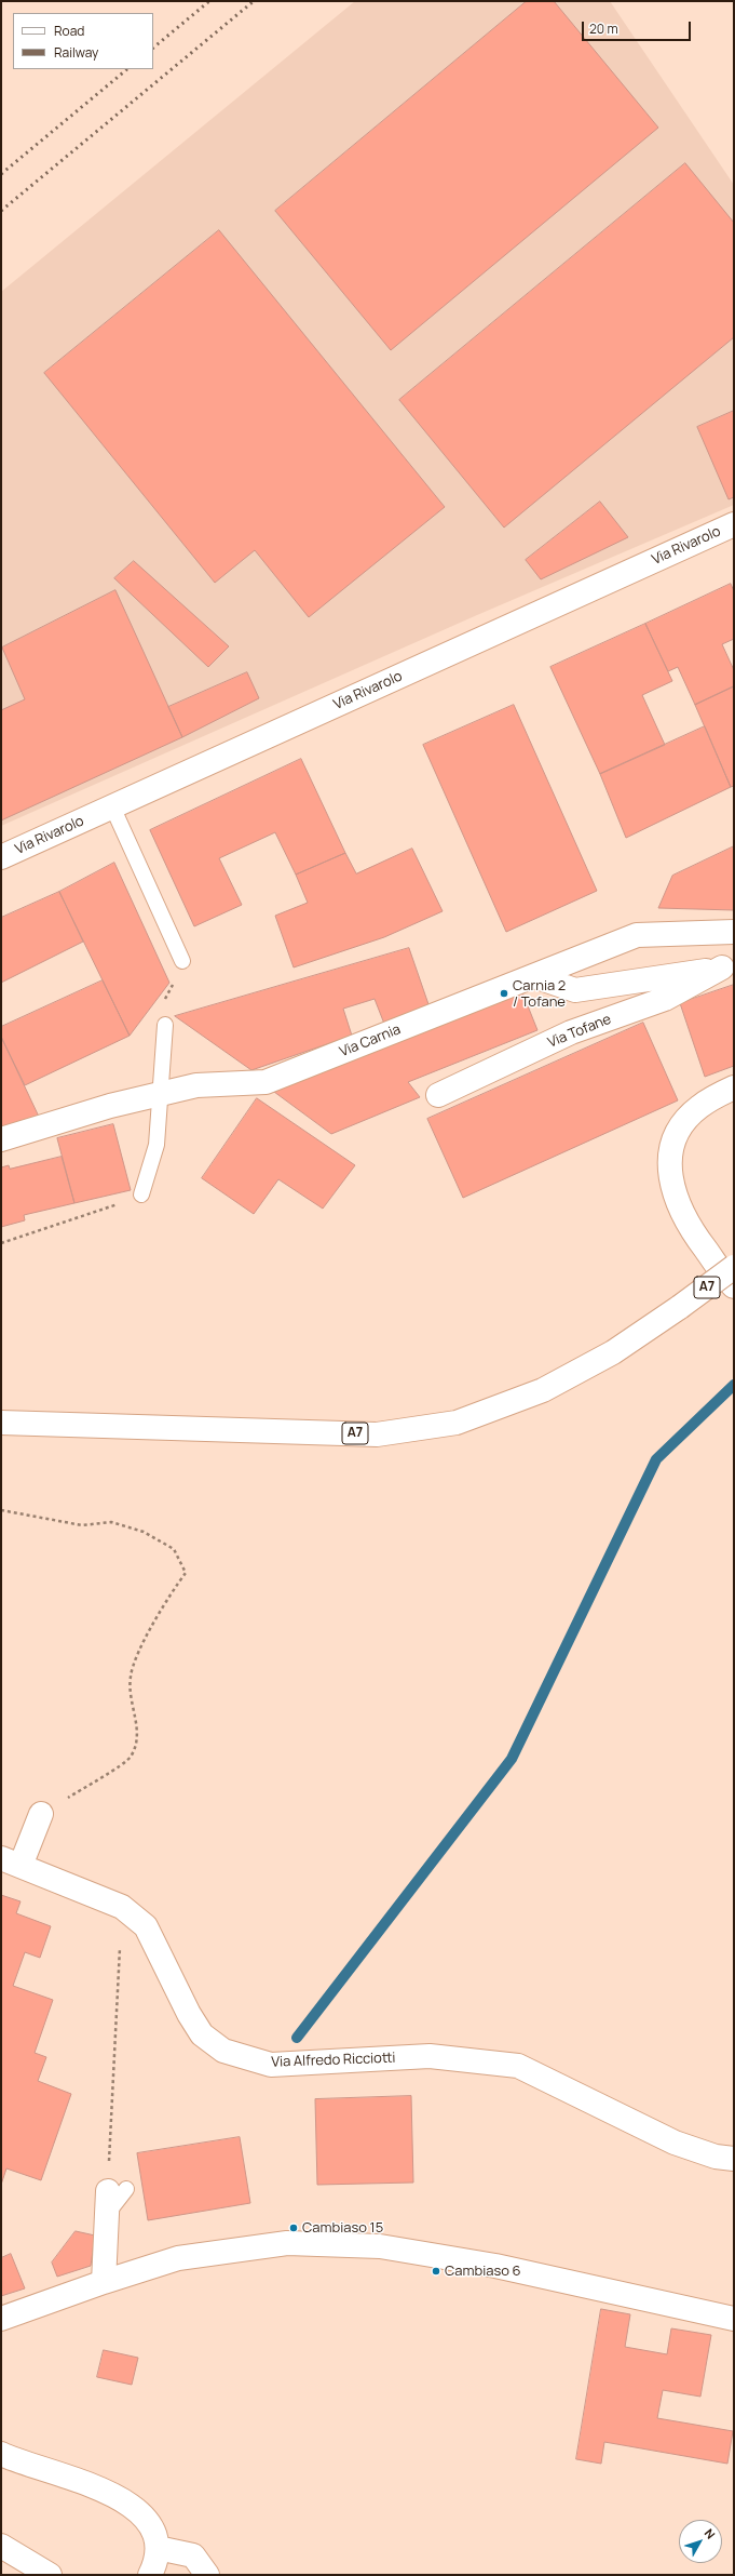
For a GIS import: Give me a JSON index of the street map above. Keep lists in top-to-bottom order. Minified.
{"streets":{"main road":["Via Rivarolo","Via Tofane","Via Carnia","A7","Via Alfredo Ricciotti"]},"crossings":[["Via Tofane","Via Carnia"]],"places":["Carnia 2 / Tofane","Cambiaso 15","Cambiaso 6"],"legend":["Road","Railway"],"scale_bar":"20 m","north":"top right"}
